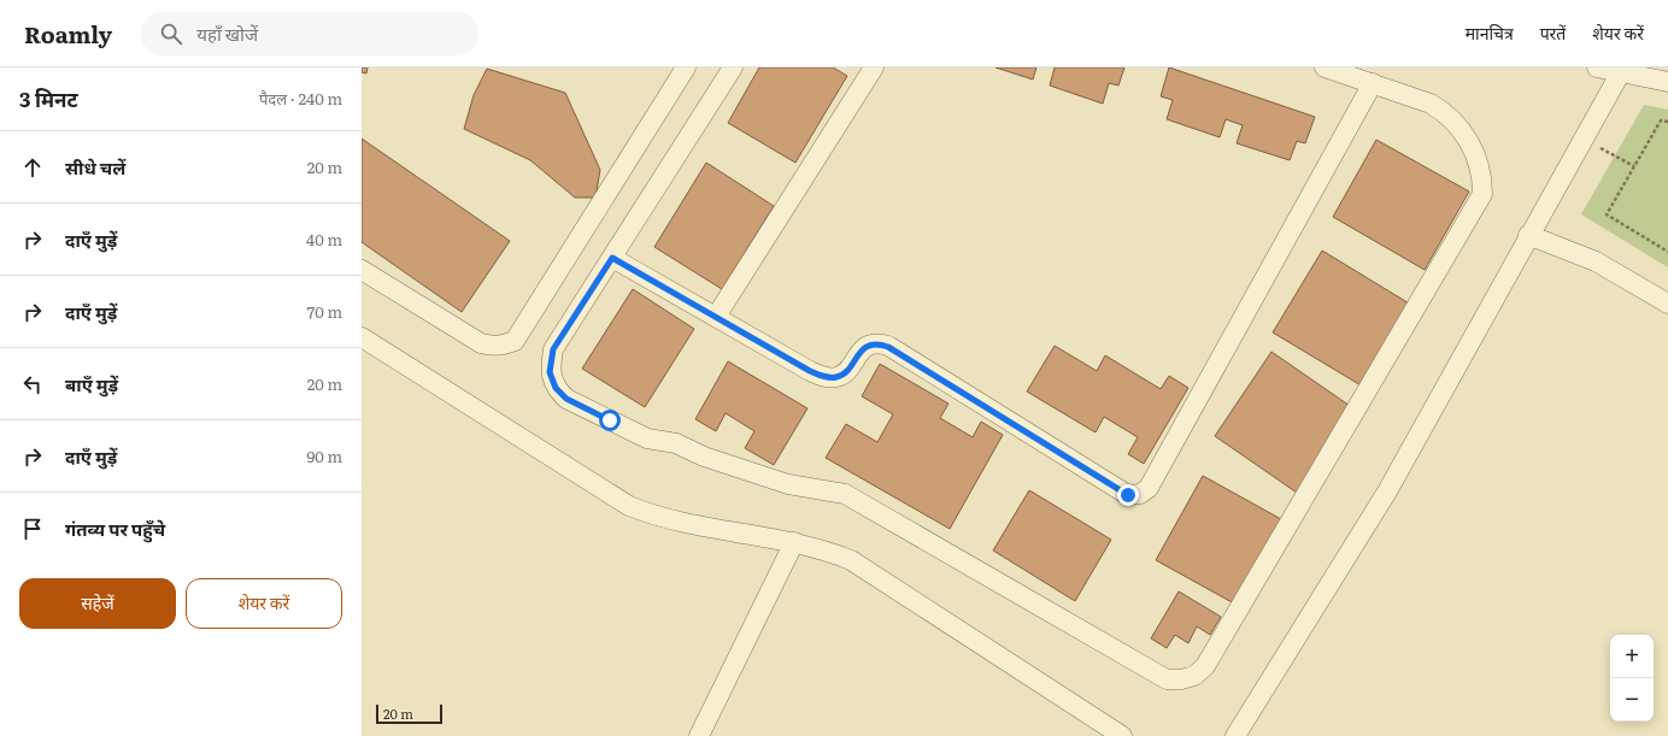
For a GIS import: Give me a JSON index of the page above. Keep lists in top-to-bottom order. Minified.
{"scale_bar":"20 m","page":{"header":"Roamly","search":"यहाँ खोजें","nav":["मानचित्र","परतें","शेयर करें"],"heading":["3 मिनट","पैदल · 240 m"],"list":[["सीधे चलें","20 m"],["दाएँ मुड़ें","40 m"],["दाएँ मुड़ें","70 m"],["बाएँ मुड़ें","20 m"],["दाएँ मुड़ें","90 m"],"गंतव्य पर पहुँचे"],"buttons":["सहेजें","शेयर करें"],"map_buttons":["+","−"],"scale":"20 m"}}
